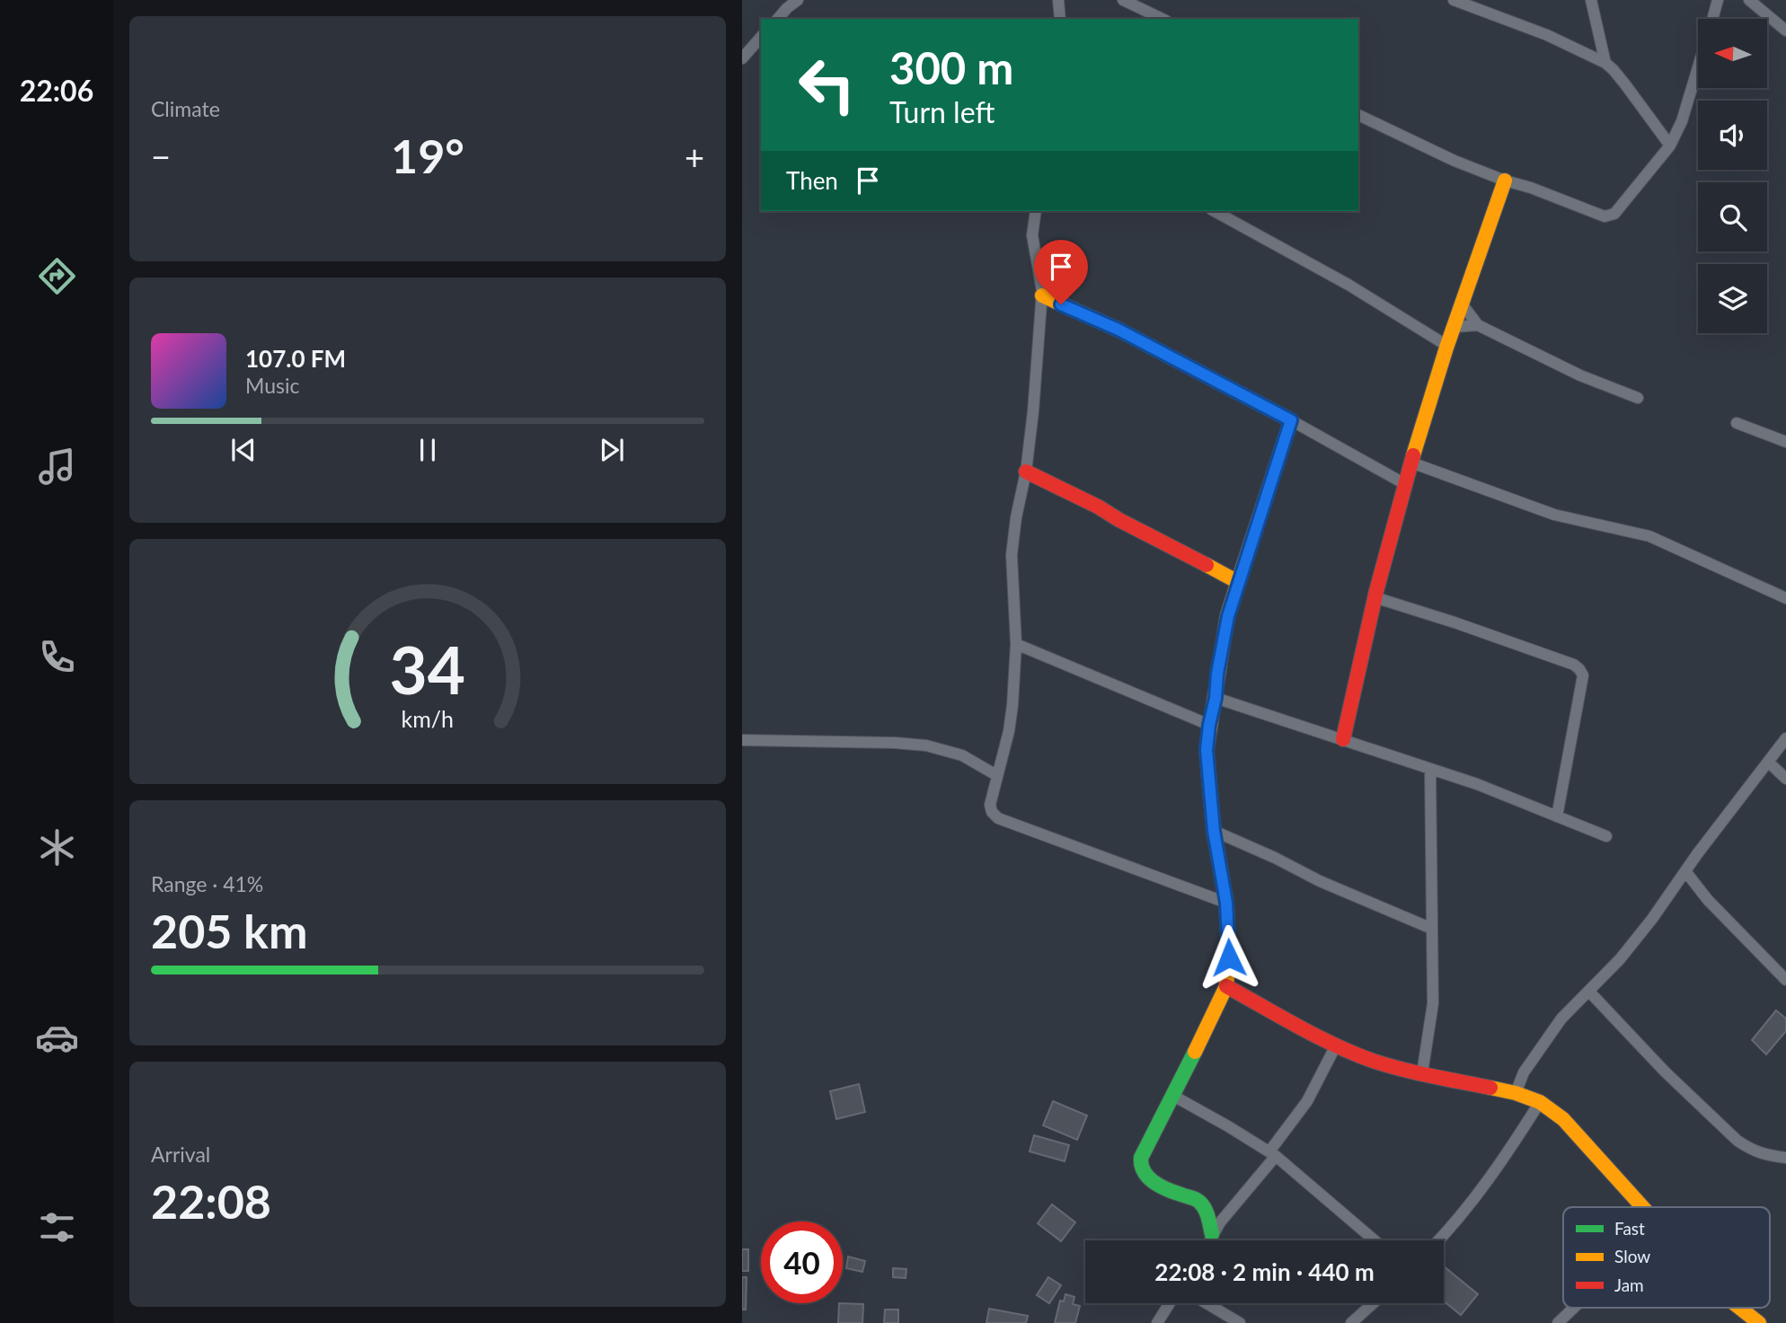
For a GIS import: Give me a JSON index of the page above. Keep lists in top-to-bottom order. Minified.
{"legend":["Fast","Slow","Jam"],"north":"left","page":{"tabs":"22:06","tile":["Climate",["Range · 41%","205 km"],["Arrival","22:08"]],"turn":["300 m","Turn left"],"heat":["−","19°","+"],"then":"Then","song":["107.0 FM","Music"],"limit":"40","trip":"22:08 · 2 min · 440 m","gauge":["34","km/h"]}}
